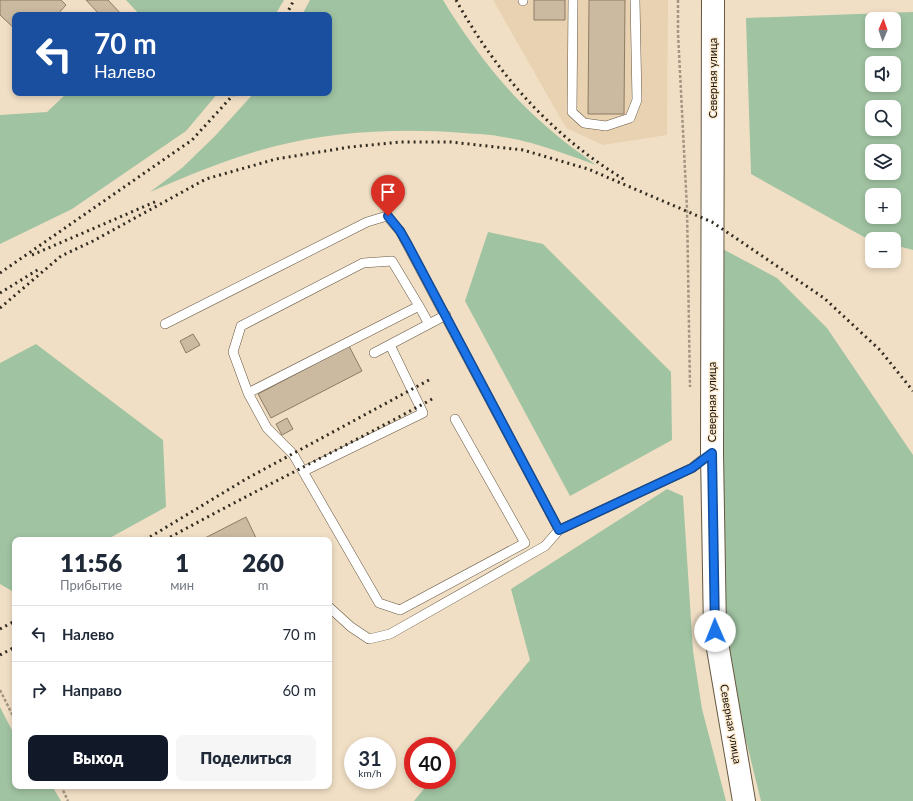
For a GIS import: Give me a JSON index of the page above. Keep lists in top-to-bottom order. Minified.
{"streets":{"street":["Северная улица"]},"north":"top","page":{"map_buttons":["+","−"],"turn":["70 m","Налево"],"eta":["11:56","Прибытие","1","мин","260","m"],"list":[{"name":"Налево","value":"70 m"},{"name":"Направо","value":"60 m"}],"buttons":["Выход","Поделиться"],"speed":"31 km/h","limit":"40"}}
